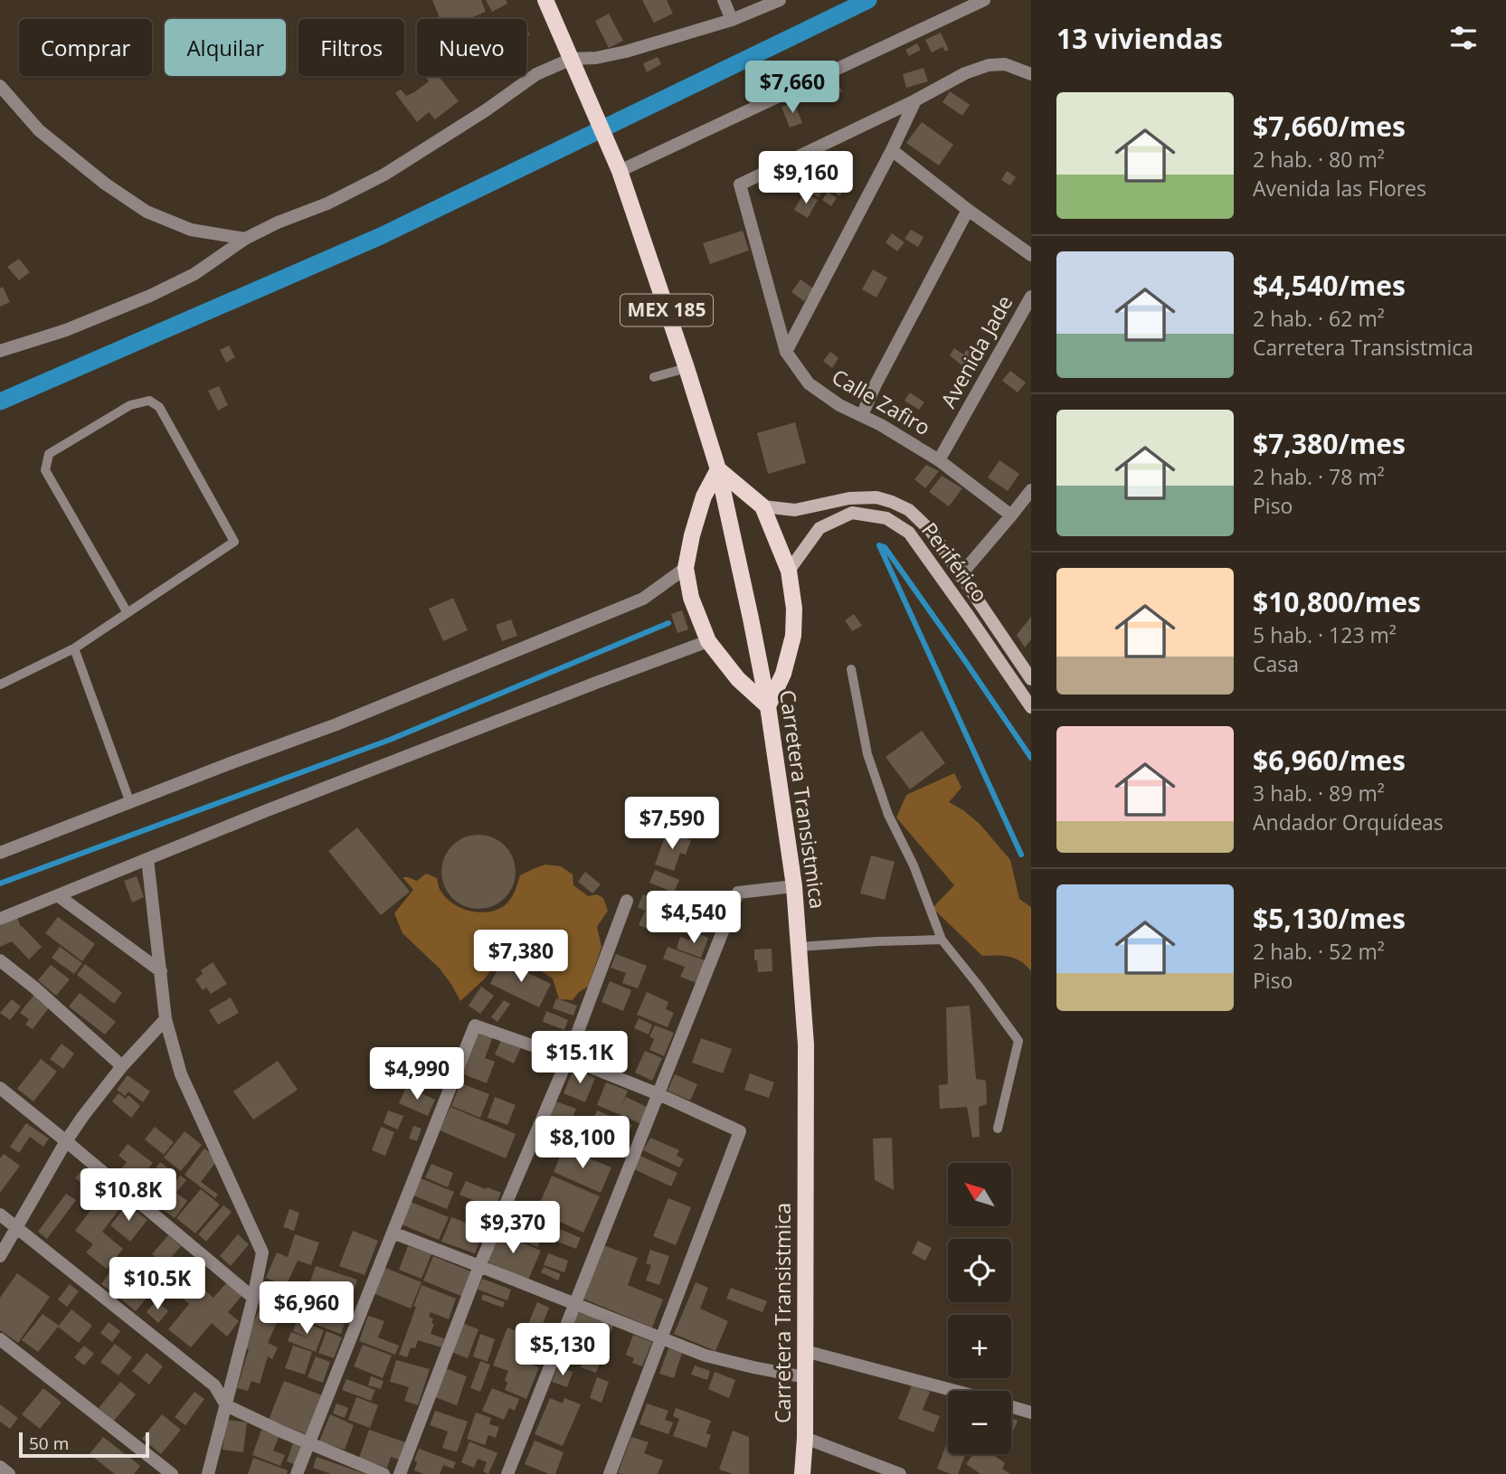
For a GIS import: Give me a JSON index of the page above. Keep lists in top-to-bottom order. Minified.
{"streets":{"main road":["MEX 185","Periférico","Carretera Transistmica"],"street":["Avenida Jade","Calle Zafiro"]},"crossings":[["MEX 185","Carretera Transistmica"],["Avenida Jade","Calle Zafiro"]],"scale_bar":"50 m","north":"top left","page":{"heading":"13 viviendas","chip":["Comprar","Alquilar","Filtros","Nuevo"],"price":["$7,660","$9,160","$7,590","$4,540","$7,380","$15.1K","$4,990","$8,100","$10.8K","$9,370","$10.5K","$6,960","$5,130"],"list":[{"name":"$7,660/mes","note":"2 hab. · 80 m² · Avenida las Flores"},{"name":"$4,540/mes","note":"2 hab. · 62 m² · Carretera Transistmica"},{"name":"$7,380/mes","note":"2 hab. · 78 m² · Piso"},{"name":"$10,800/mes","note":"5 hab. · 123 m² · Casa"},{"name":"$6,960/mes","note":"3 hab. · 89 m² · Andador Orquídeas"},{"name":"$5,130/mes","note":"2 hab. · 52 m² · Piso"}],"map_buttons":["+","−"],"scale":"50 m"}}
